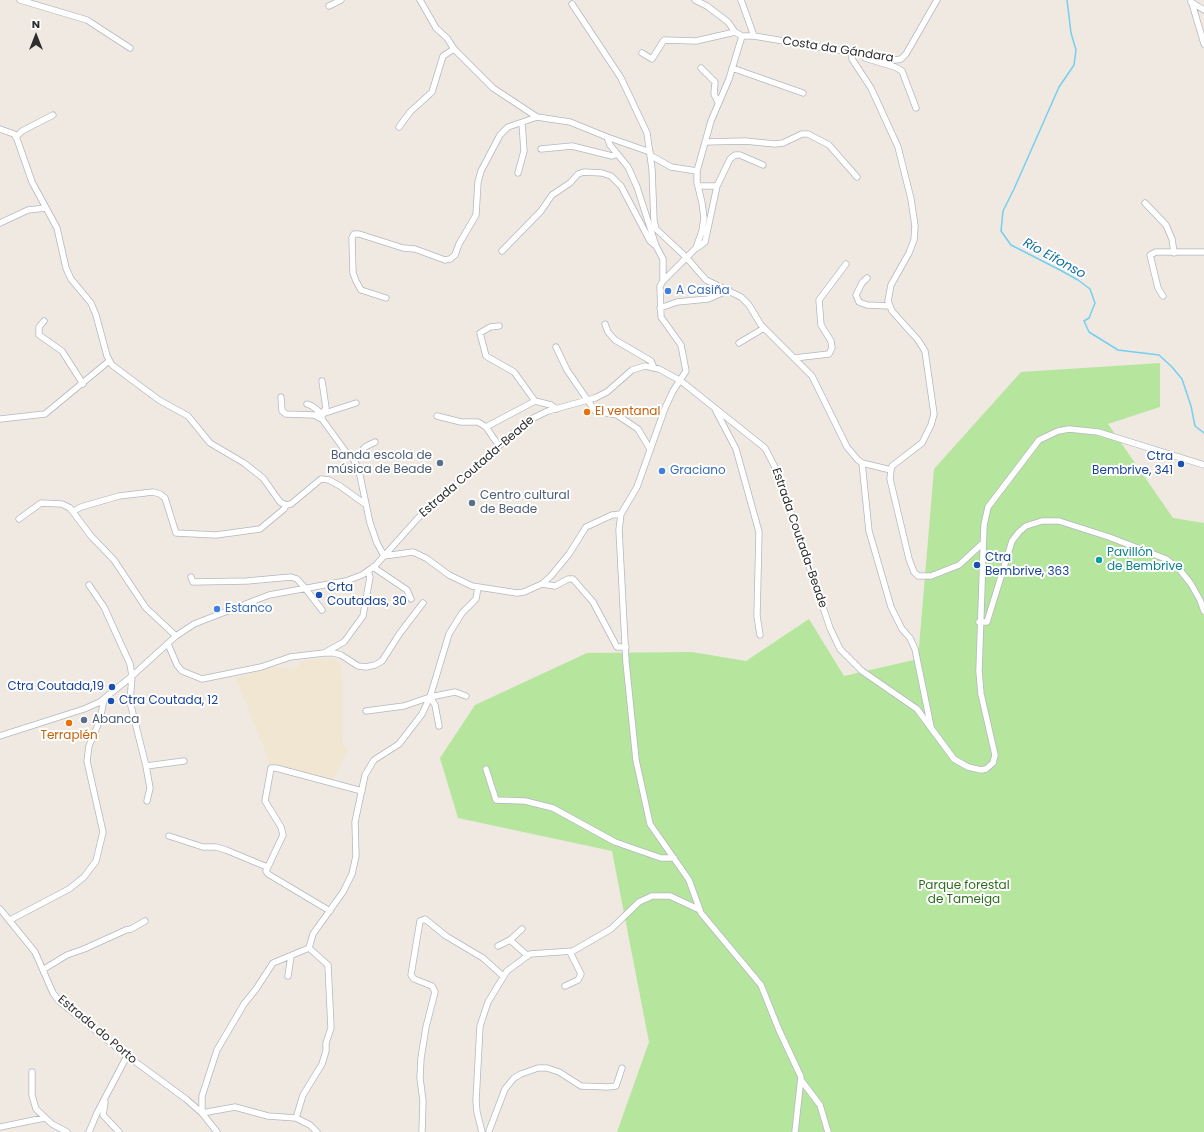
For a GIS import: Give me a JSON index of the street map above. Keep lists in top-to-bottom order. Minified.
{"streets":{"street":["Costa da Gándara","Estrada Coutada-Beade","Estrada do Porto"]},"water":["Río Eifonso"],"parks":["Parque forestal de Tameiga"],"places":["A Casiña","El ventanal","Banda escola de música de Beade","Ctra Bembrive, 341","Graciano","Centro cultural de Beade","Pavillón de Bembrive","Ctra Bembrive, 363","Crta Coutadas, 30","Estanco","Ctra Coutada,19","Ctra Coutada, 12","Abanca","Terraplén"],"north":"top"}
